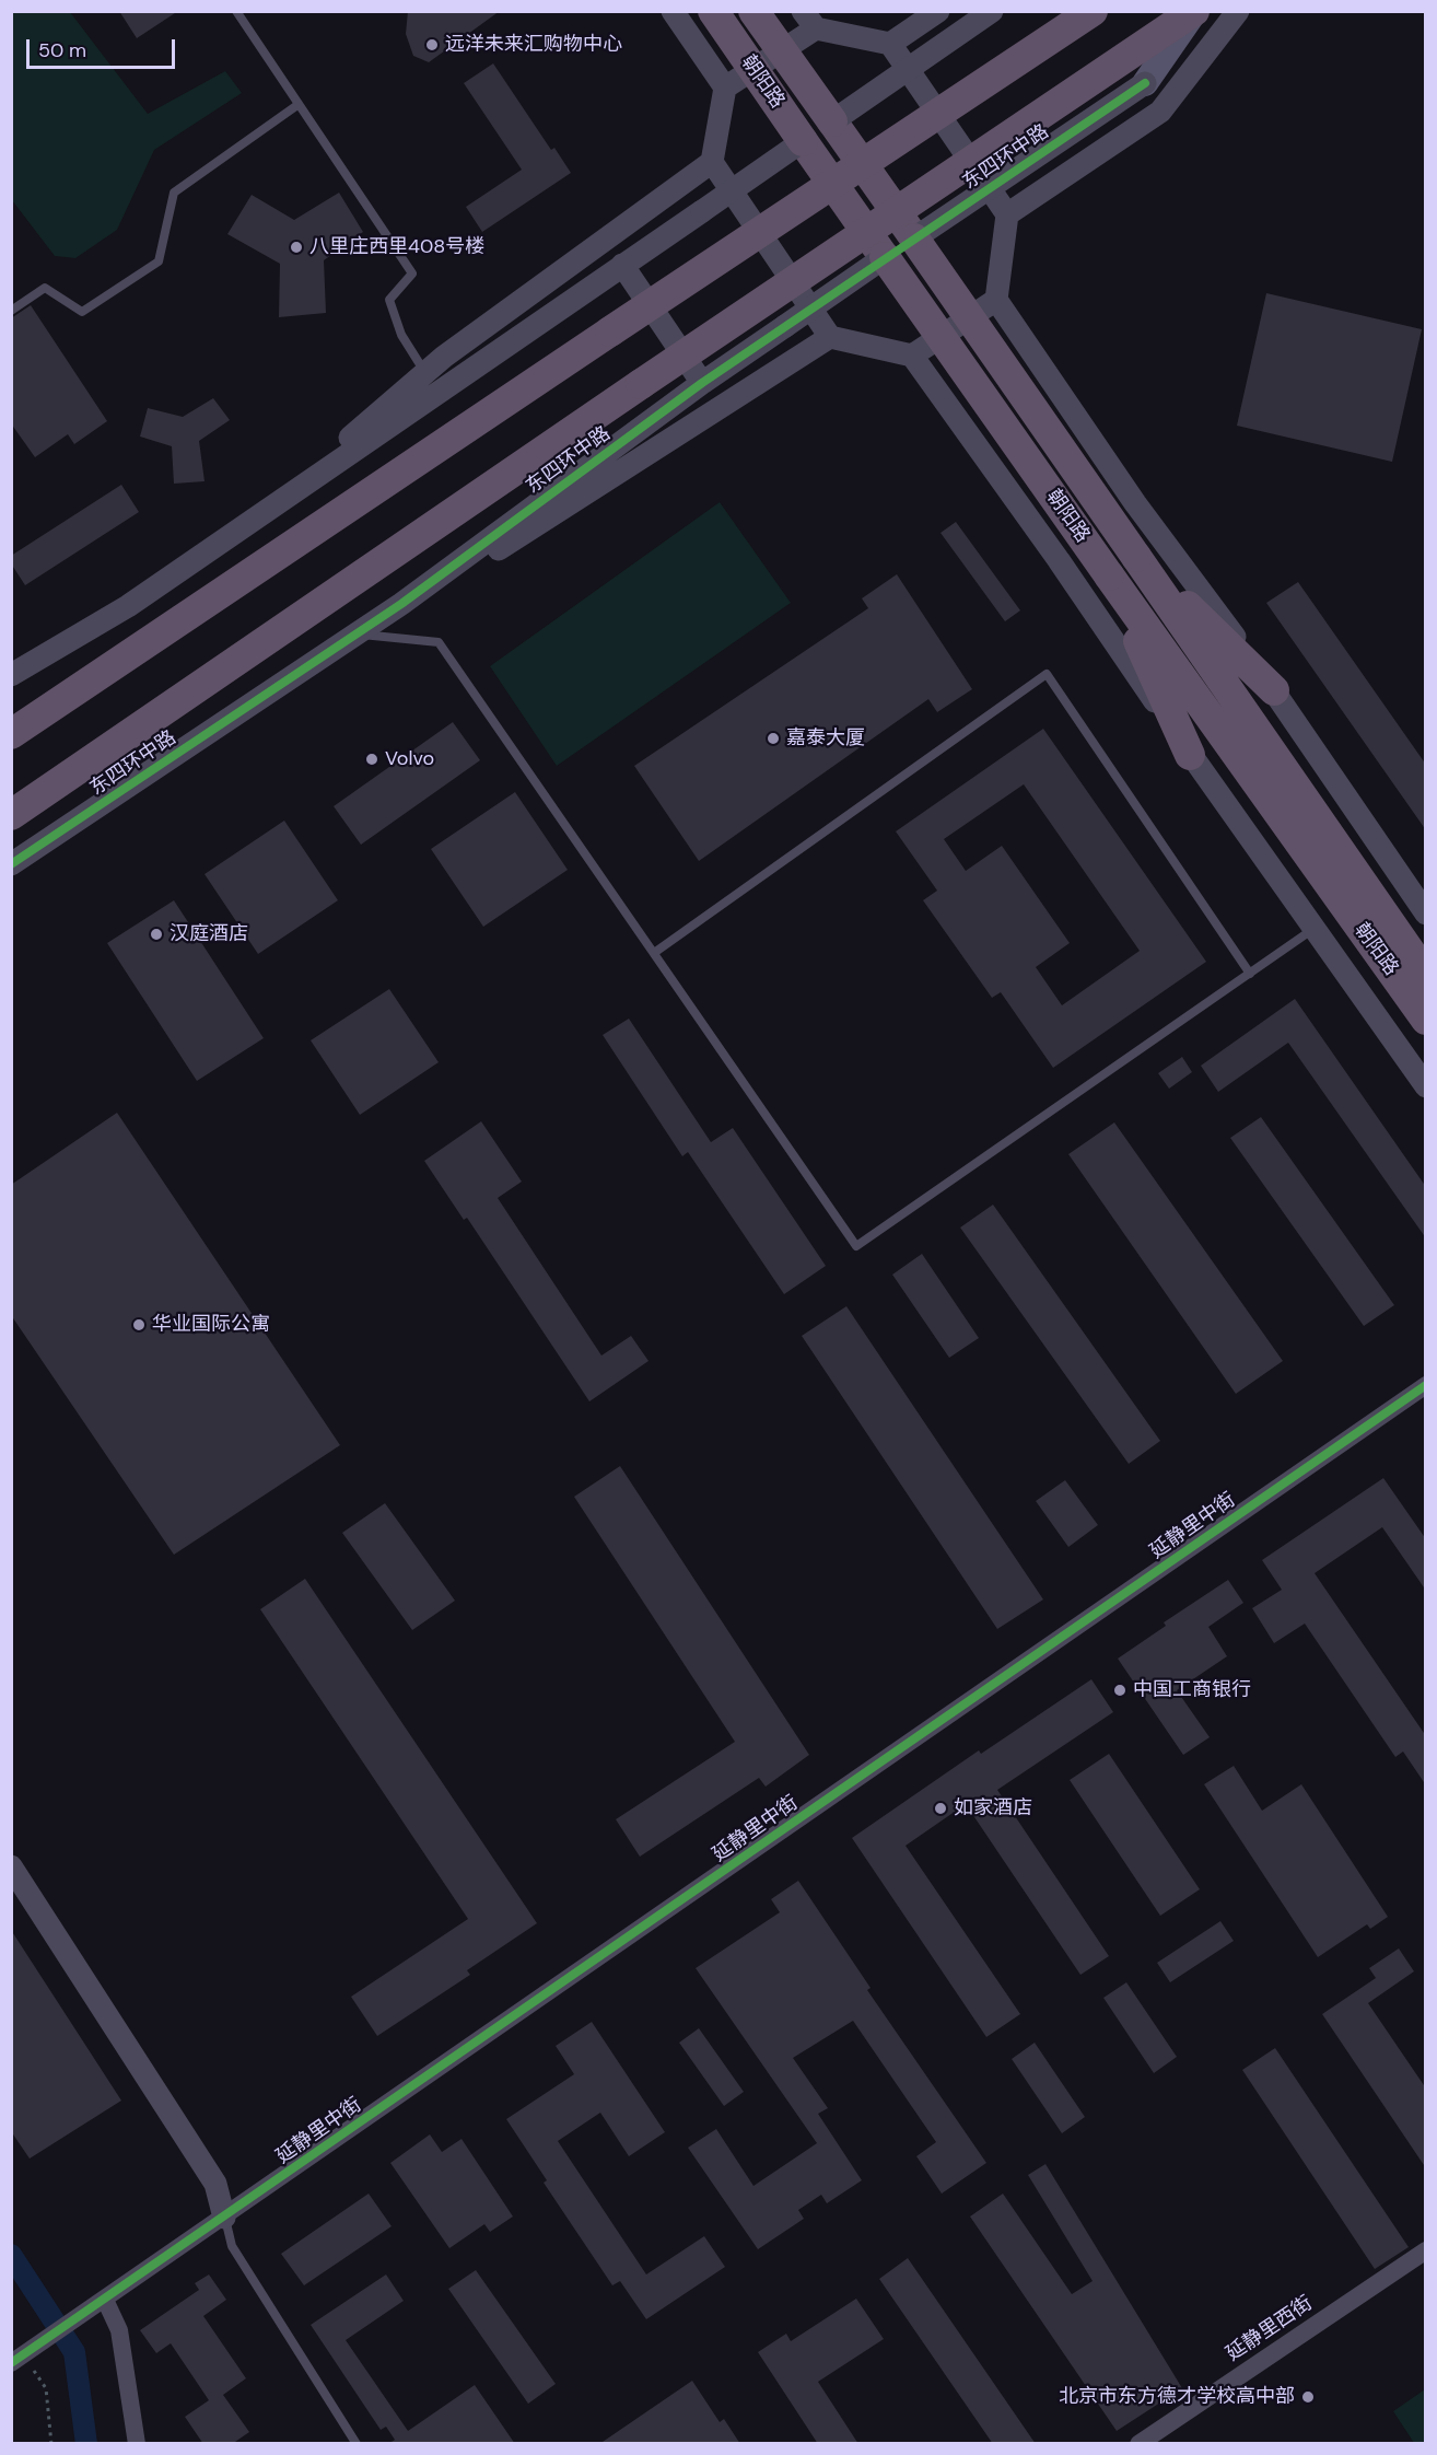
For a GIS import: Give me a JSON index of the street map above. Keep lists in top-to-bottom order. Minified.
{"streets":{"highway":["朝阳路","东四环中路"],"street":["延静里中街","延静里西街"]},"crossings":[["朝阳路","东四环中路"]],"places":["远洋未来汇购物中心","八里庄西里408号楼","嘉泰大厦","Volvo","汉庭酒店","华业国际公寓","中国工商银行","如家酒店","北京市东方德才学校高中部"],"scale_bar":"50 m"}
